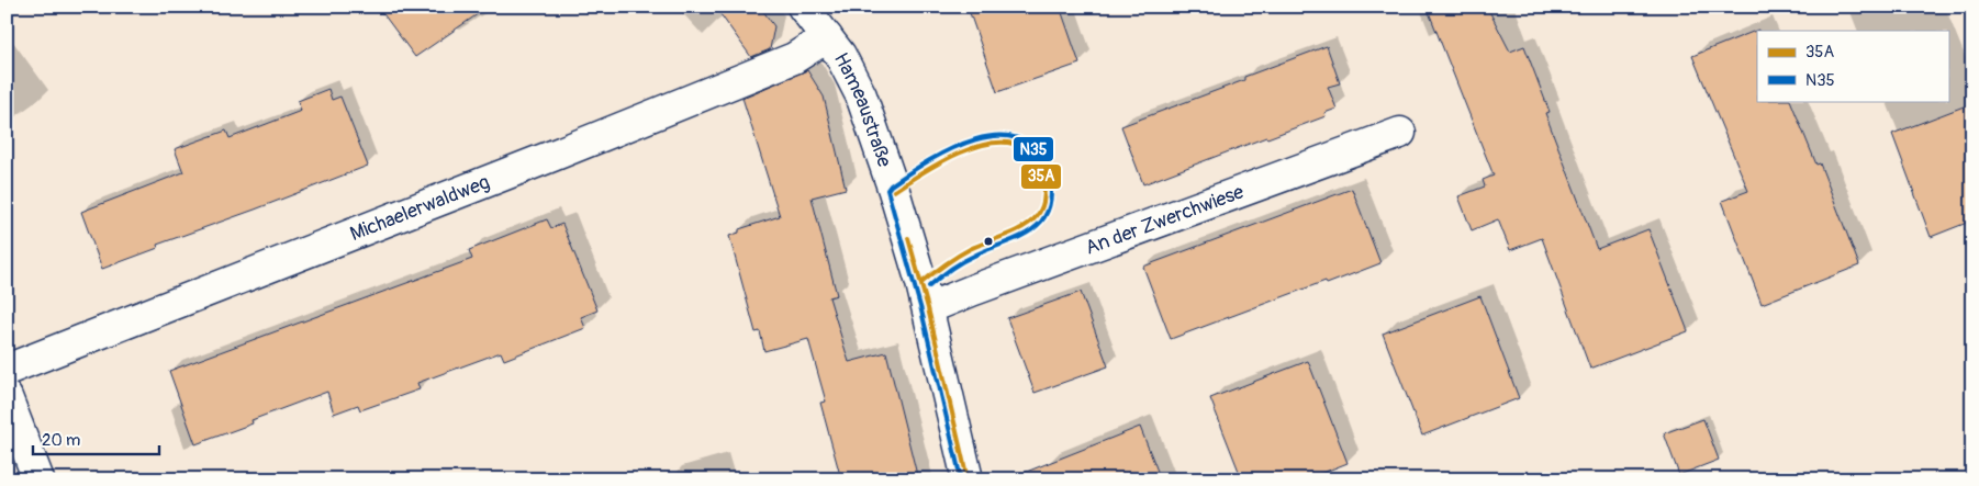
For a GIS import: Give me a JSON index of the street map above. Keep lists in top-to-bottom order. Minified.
{"streets":{"street":["Hameaustraße","Michaelerwaldweg","An der Zwerchwiese"]},"crossings":[["Hameaustraße","Michaelerwaldweg"],["Hameaustraße","An der Zwerchwiese"]],"lines":["transit line N35","transit line 35A"],"legend":["35A","N35"],"scale_bar":"20 m"}
